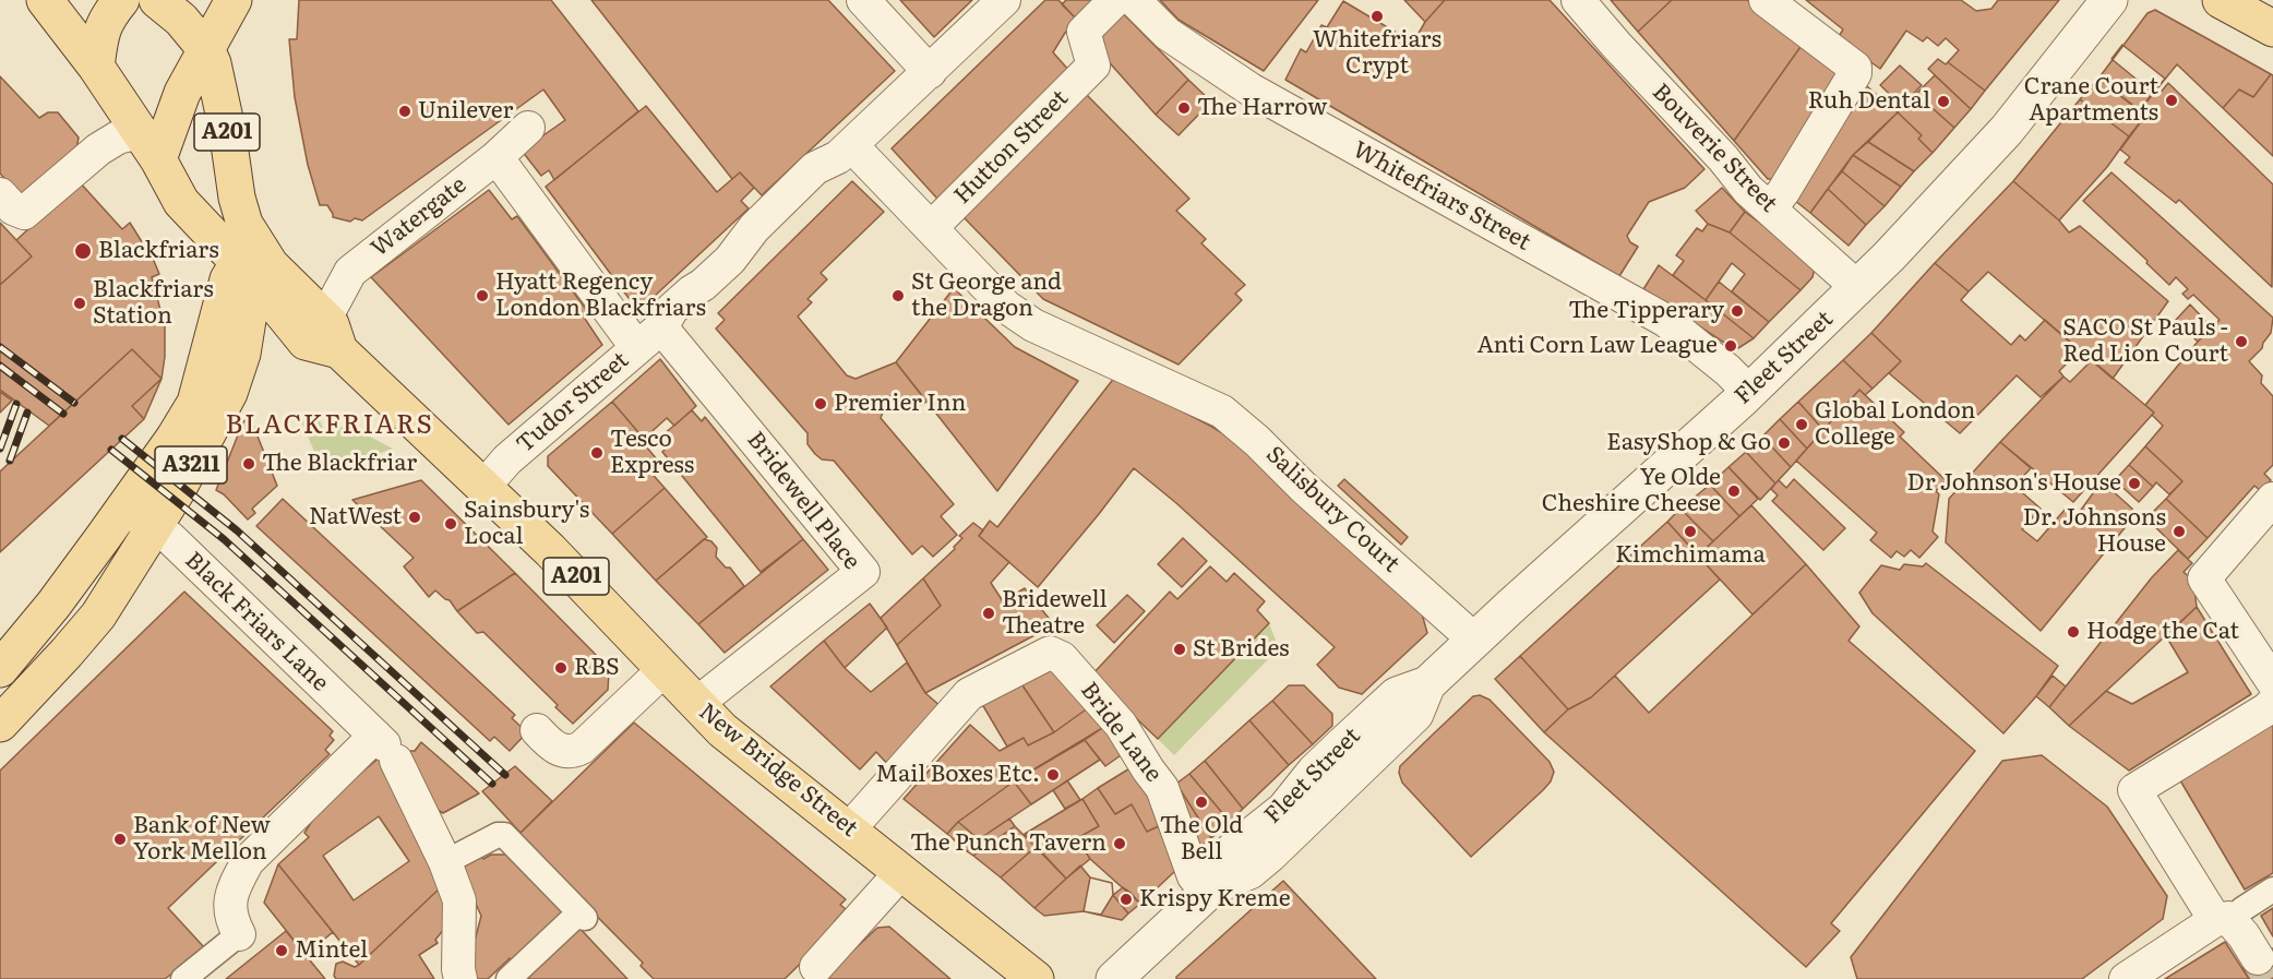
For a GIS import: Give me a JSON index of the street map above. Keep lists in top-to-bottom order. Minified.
{"streets":{"main road":["A201","A3211","New Bridge Street"],"street":["Hutton Street","Bouverie Street","Whitefriars Street","Watergate","Fleet Street","Tudor Street","Bridewell Place","Salisbury Court","Black Friars Lane","Bride Lane"]},"crossings":[["A201","A3211"],["A201","New Bridge Street"],["Hutton Street","Salisbury Court"],["Bouverie Street","Fleet Street"],["Whitefriars Street","Fleet Street"],["Watergate","New Bridge Street"],["Fleet Street","Salisbury Court"],["Fleet Street","Bride Lane"],["Tudor Street","Bridewell Place"],["Tudor Street","Salisbury Court"],["Tudor Street","New Bridge Street"],["A3211","Black Friars Lane"],["A3211","New Bridge Street"],["Bridewell Place","New Bridge Street"],["Bride Lane","New Bridge Street"]],"districts":["BLACKFRIARS"],"places":["Whitefriars Crypt","Crane Court Apartments","Ruh Dental","The Harrow","Unilever","Blackfriars","Hyatt Regency London Blackfriars","St George and the Dragon","Blackfriars Station","The Tipperary","SACO St Pauls - Red Lion Court","Anti Corn Law League","Premier Inn","Global London College","EasyShop & Go","Tesco Express","The Blackfriar","Dr Johnson's House","Ye Olde Cheshire Cheese","NatWest","Sainsbury's Local","Kimchimama","Dr. Johnsons House","Bridewell Theatre","Hodge the Cat","St Brides","RBS","Mail Boxes Etc.","The Old Bell","Bank of New York Mellon","The Punch Tavern","Krispy Kreme","Mintel"]}
